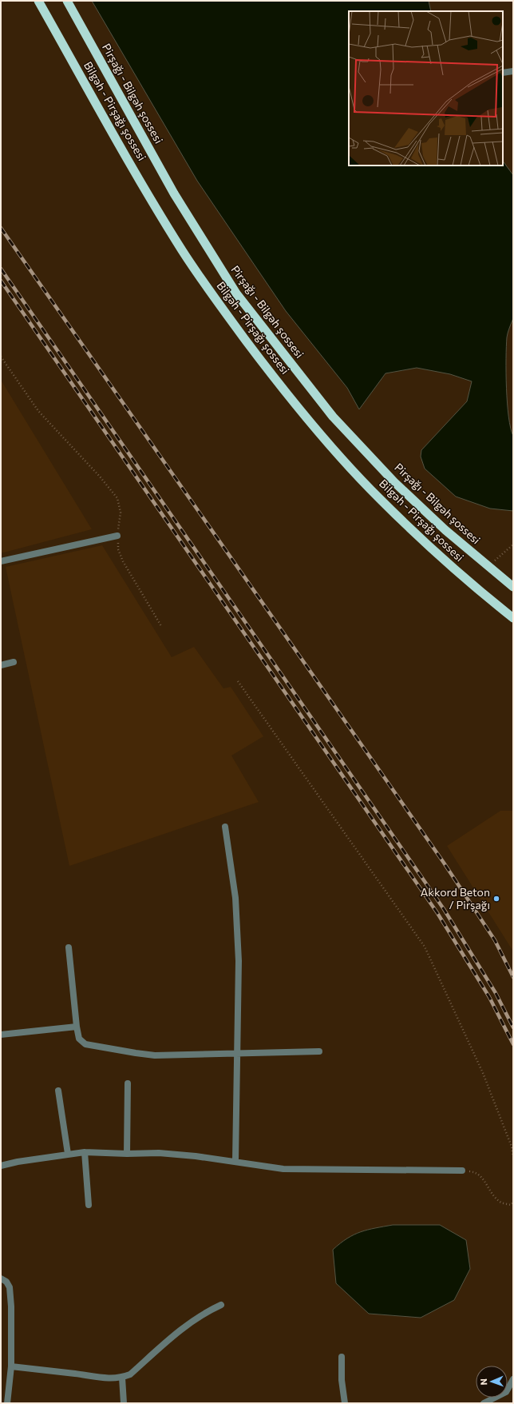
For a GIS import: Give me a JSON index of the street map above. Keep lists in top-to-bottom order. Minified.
{"streets":{"highway":["Pirşağı - Bilgəh şossesi","Bilgəh - Pirşağı şossesi"]},"places":["Akkord Beton / Pirşağı"],"north":"left"}
